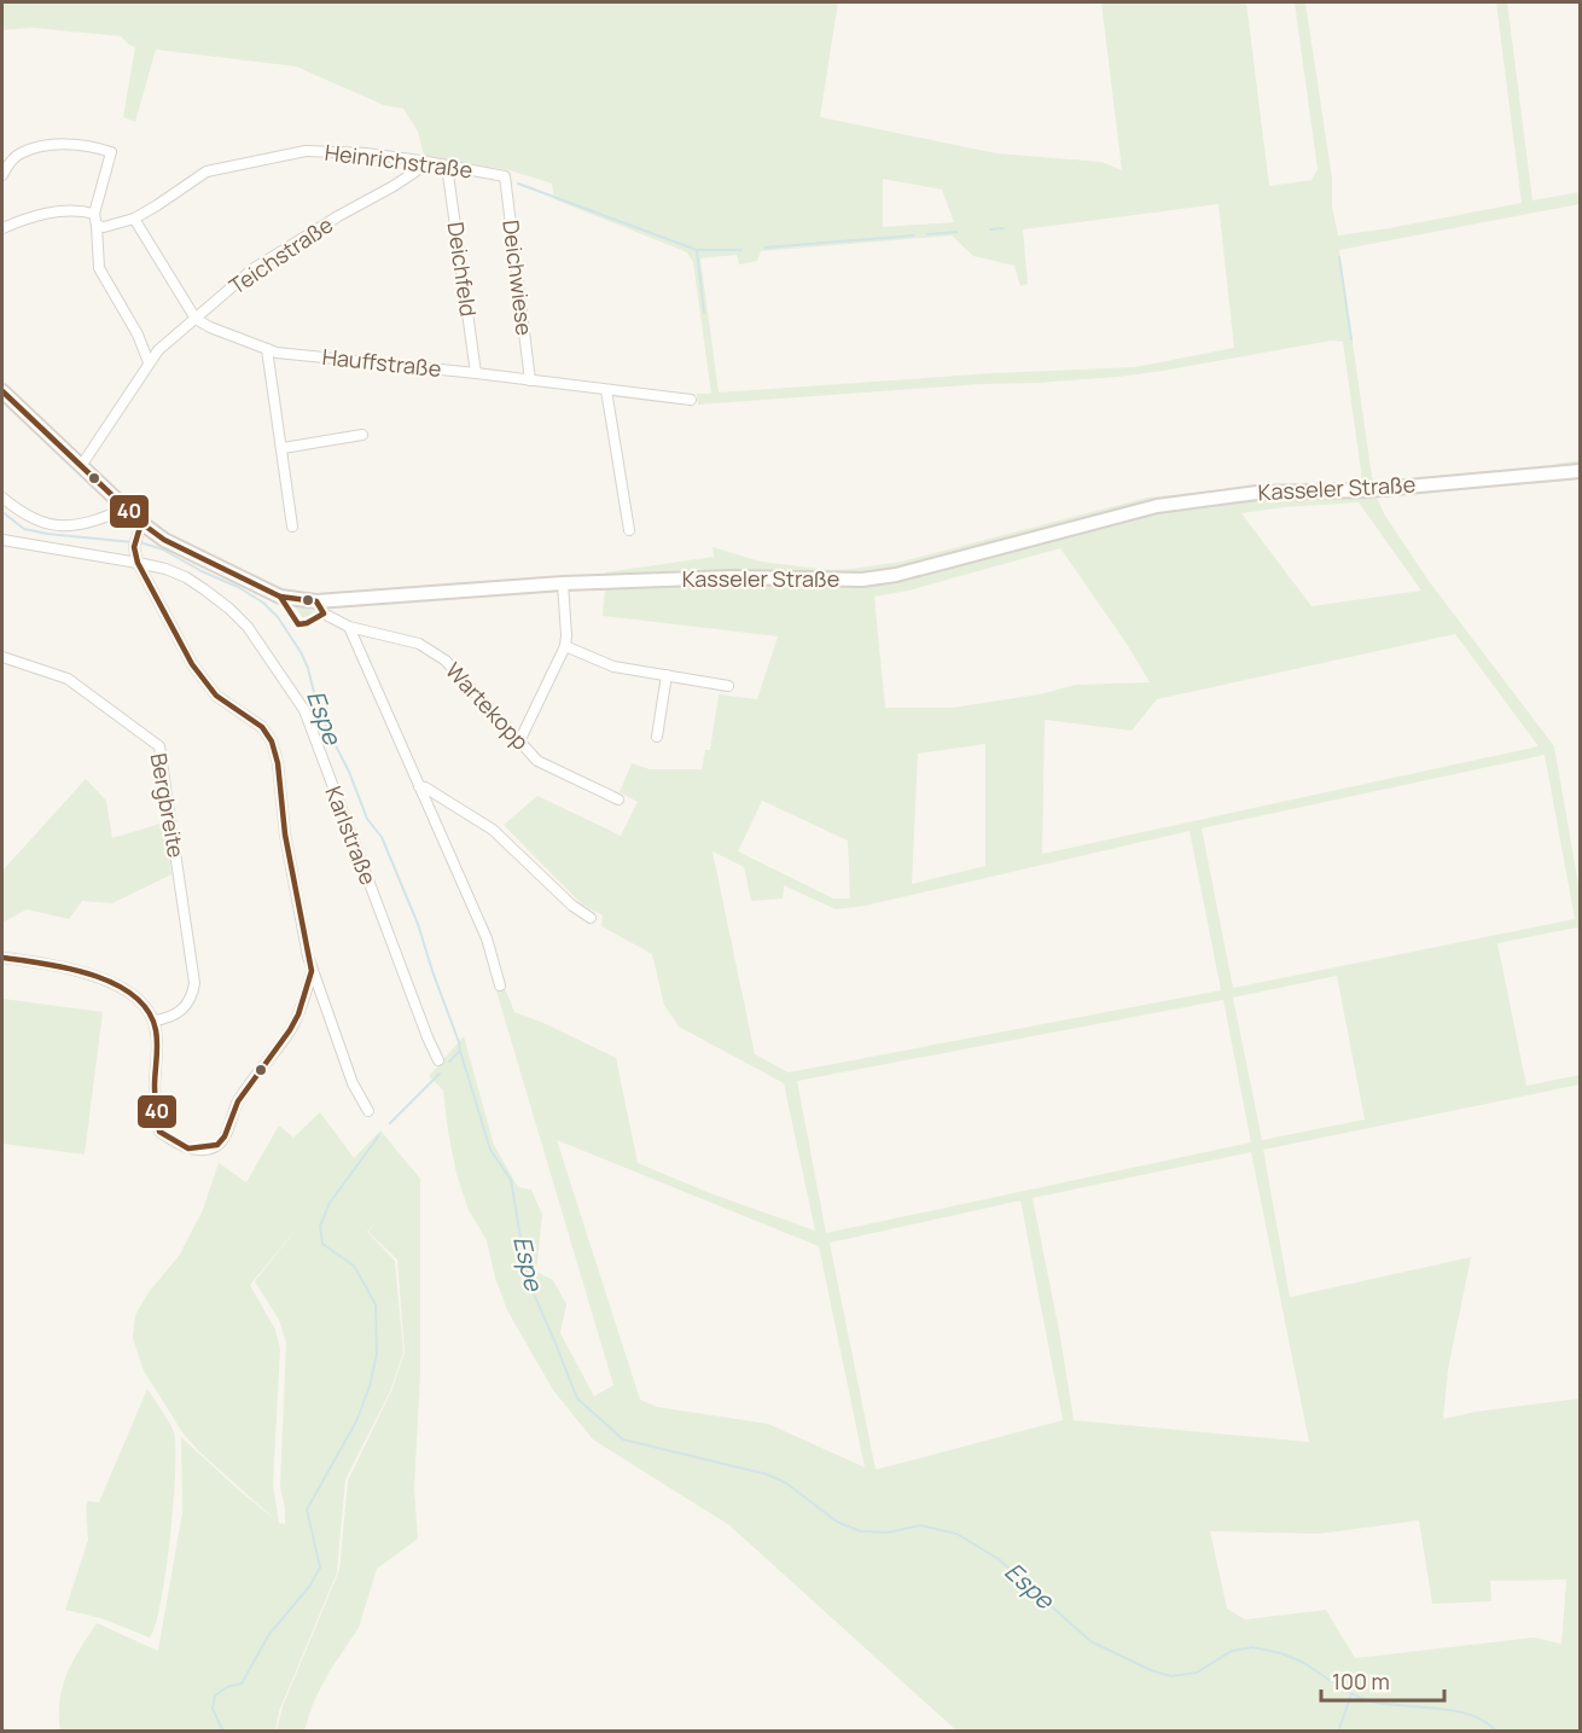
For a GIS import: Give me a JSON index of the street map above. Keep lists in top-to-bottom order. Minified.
{"streets":{"street":["Heinrichstraße","Teichstraße","Deichfeld","Deichwiese","Hauffstraße","Kasseler Straße","Wartekopp","Bergbreite","Karlstraße"]},"crossings":[["Heinrichstraße","Teichstraße"],["Heinrichstraße","Deichfeld"],["Heinrichstraße","Deichwiese"],["Teichstraße","Hauffstraße"],["Teichstraße","Kasseler Straße"],["Deichfeld","Hauffstraße"],["Deichwiese","Hauffstraße"]],"water":["Espe"],"lines":["transit line 40"],"scale_bar":"100 m"}
